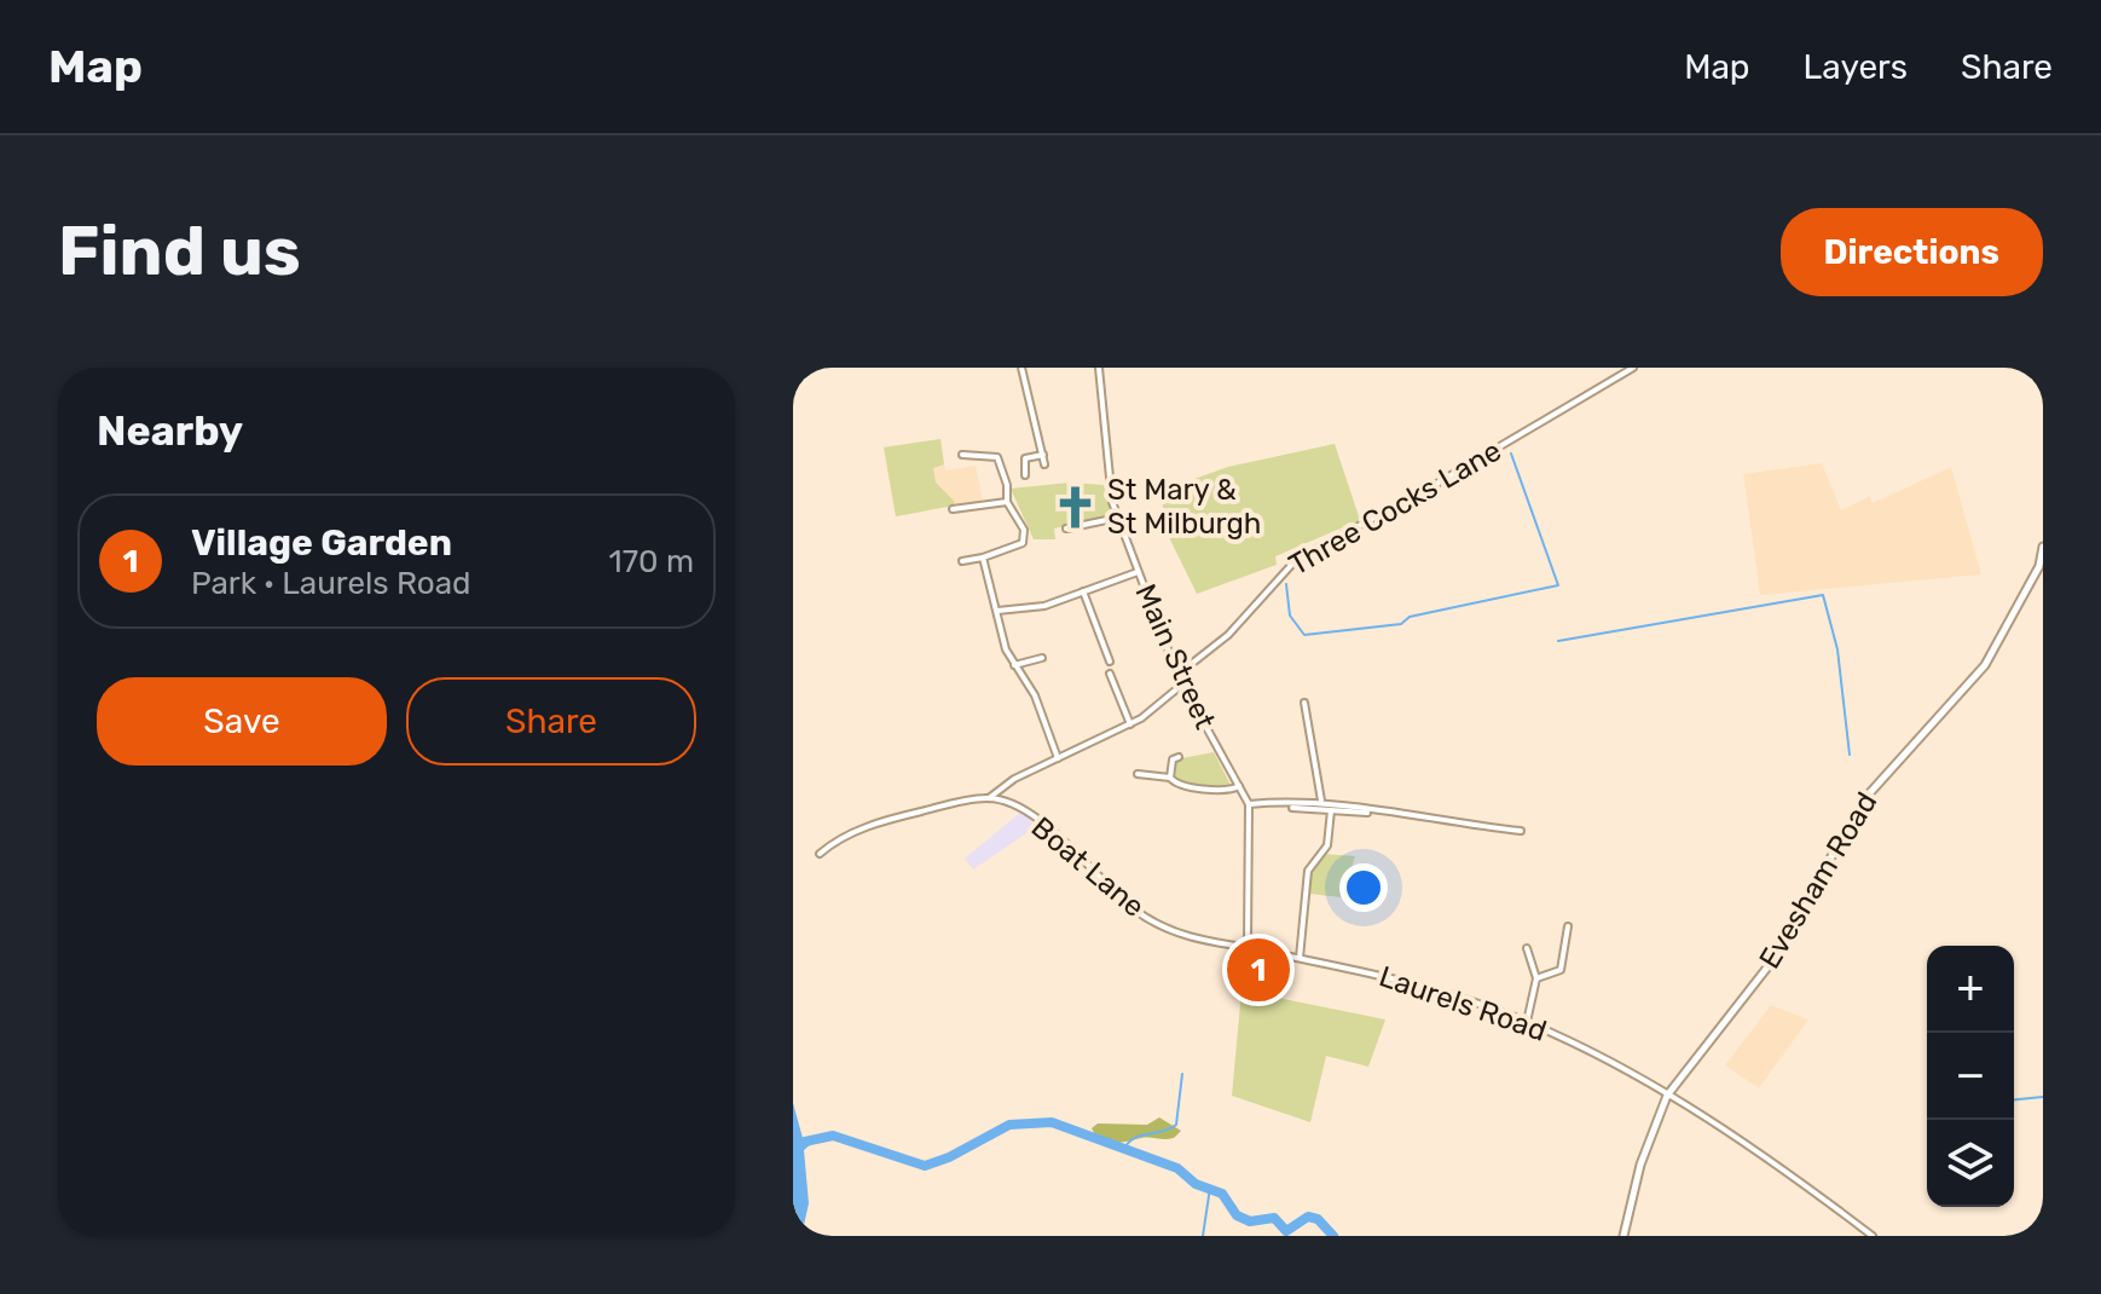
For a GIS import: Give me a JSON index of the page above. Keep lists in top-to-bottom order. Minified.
{"streets":{"main road":["Evesham Road"],"street":["Three Cocks Lane","Main Street","Boat Lane","Laurels Road"]},"crossings":[["Three Cocks Lane","Main Street"],["Main Street","Boat Lane"],["Main Street","Laurels Road"],["Boat Lane","Laurels Road"],["Evesham Road","Laurels Road"]],"places":{"church":["St Mary & St Milburgh"]},"page":{"header":"Map","nav":["Map","Layers","Share"],"buttons":["Directions",["Save","Share"]],"title":"Find us","heading":"Nearby","list":[{"mark":"1","name":"Village Garden","note":"Park · Laurels Road","value":"170 m"}],"pins":"1","map_buttons":["+","−"]}}
